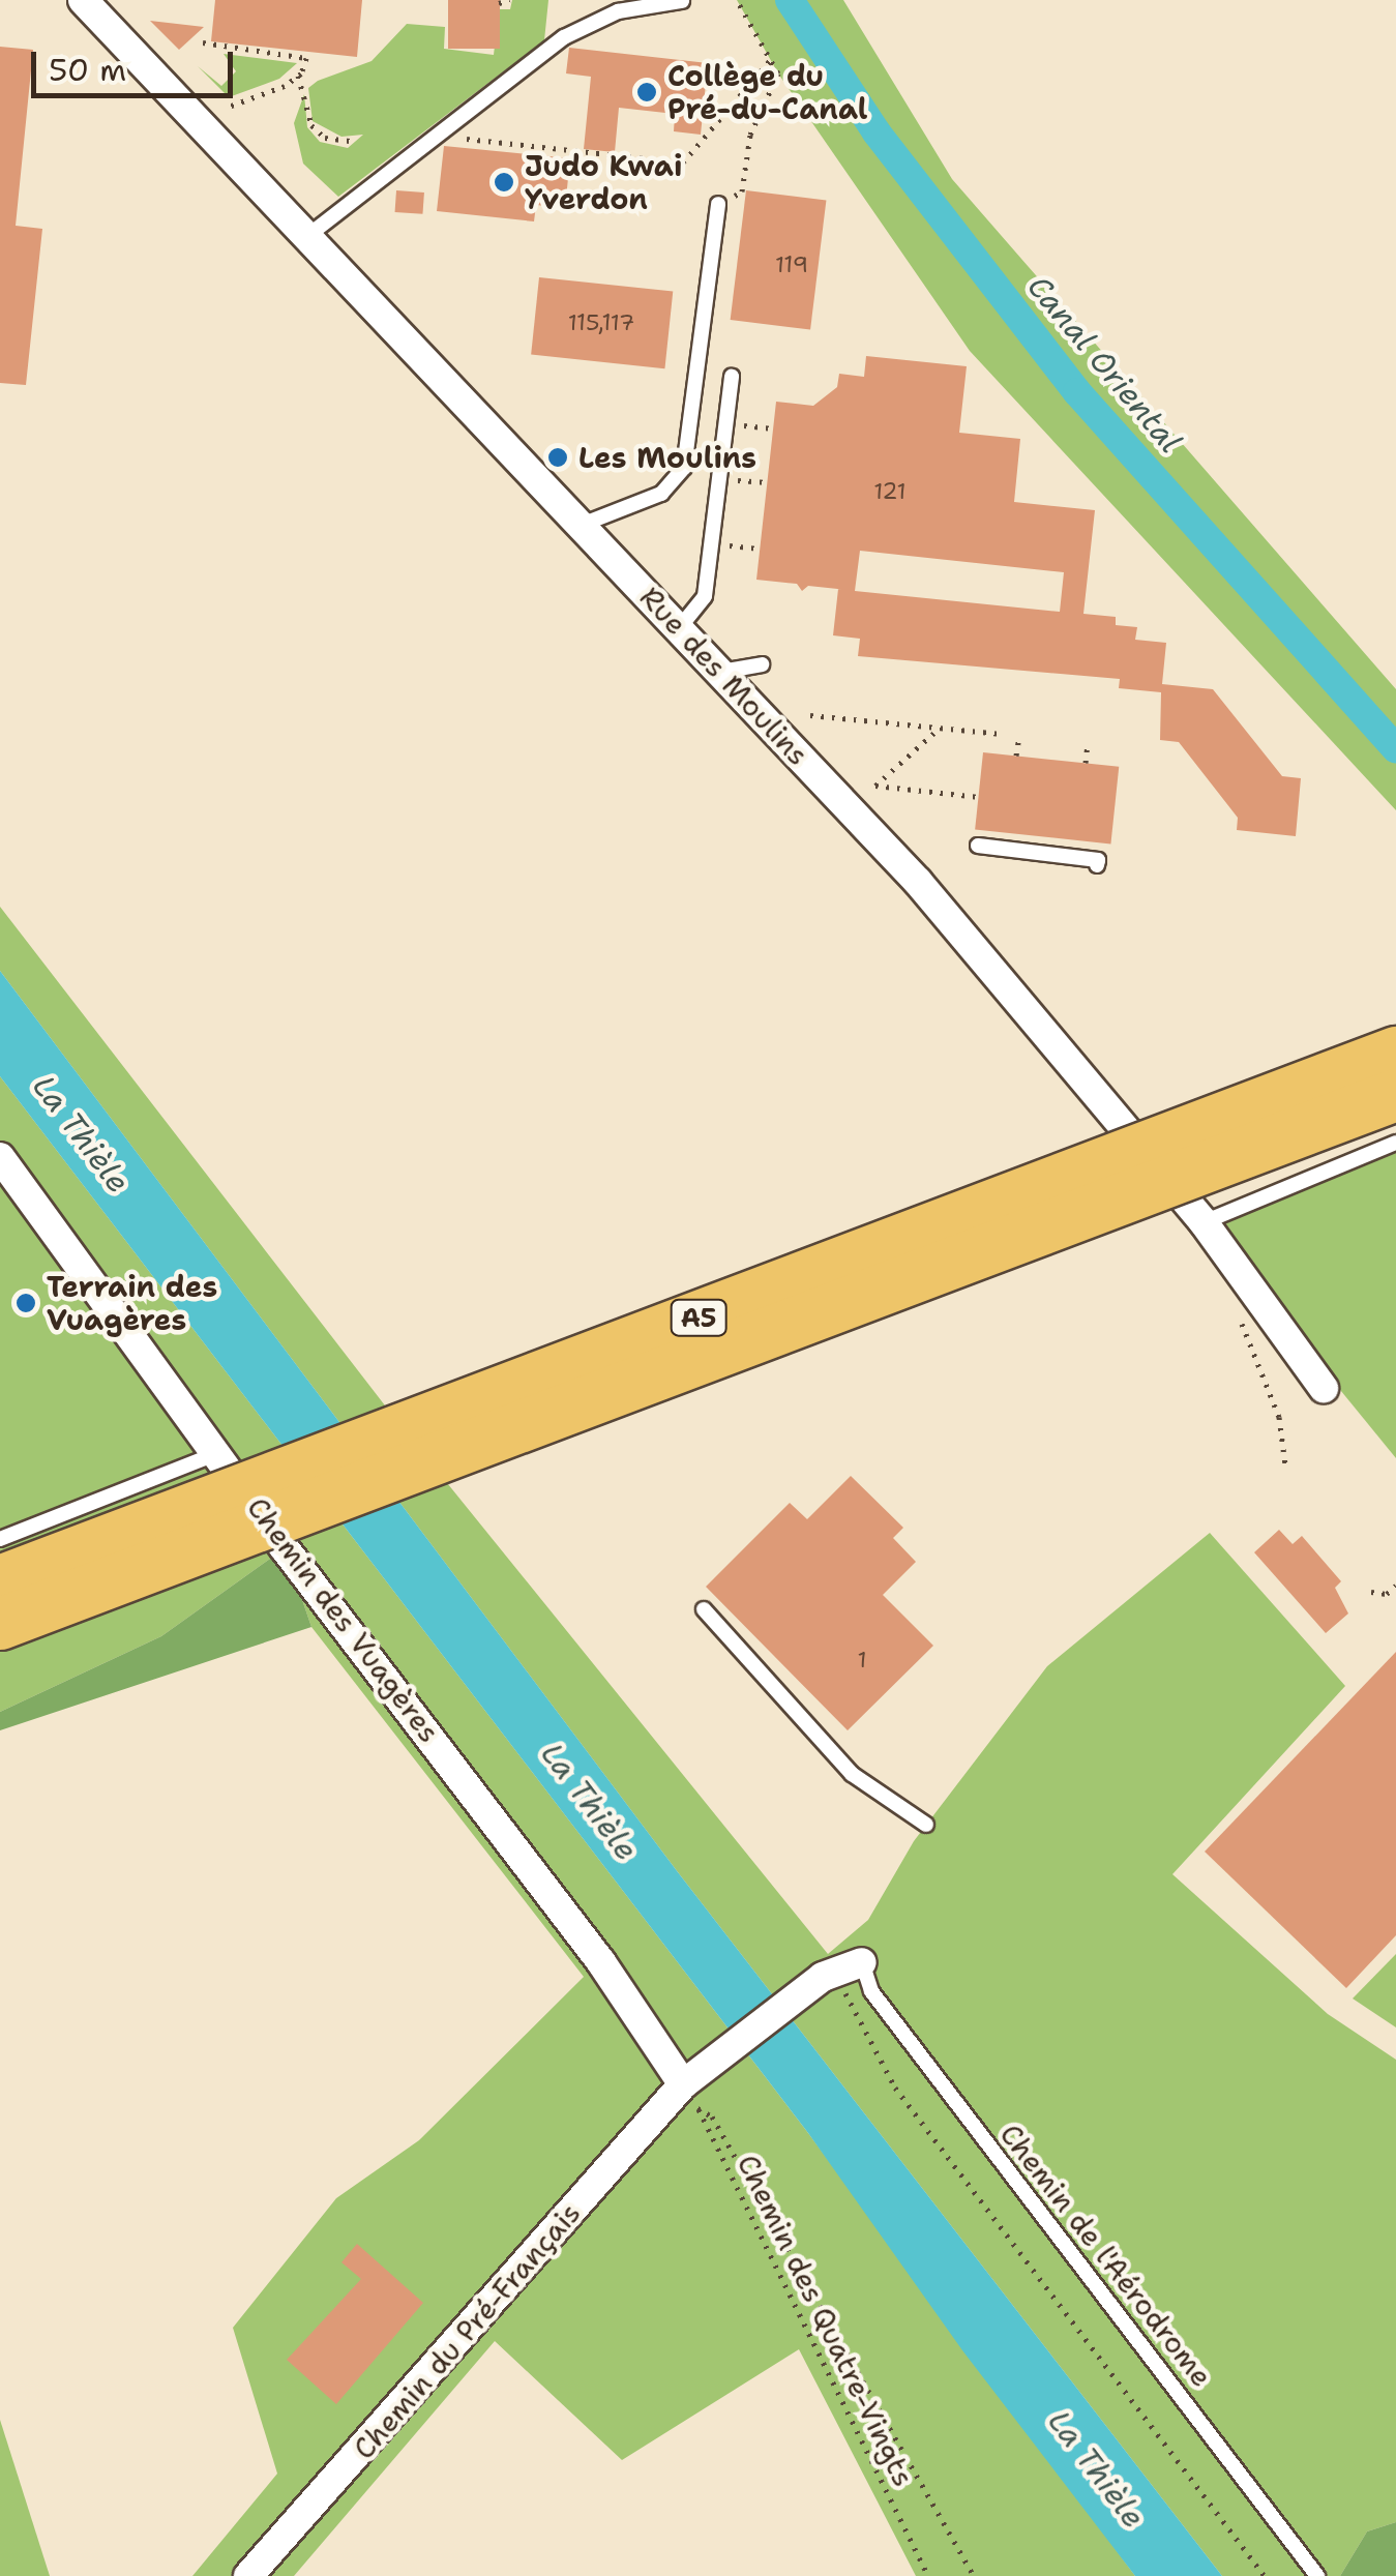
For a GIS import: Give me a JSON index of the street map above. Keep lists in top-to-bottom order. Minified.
{"streets":{"highway":["A5"],"street":["Rue des Moulins","Chemin des Vuagères","Chemin du Pré-Français"],"lane":["Chemin de l'Aérodrome"],"path":["Chemin des Quatre-Vingts"]},"crossings":[["Chemin des Vuagères","Chemin des Quatre-Vingts"],["Chemin des Vuagères","Chemin du Pré-Français"],["Chemin de l'Aérodrome","Chemin du Pré-Français"],["Chemin des Quatre-Vingts","Chemin du Pré-Français"]],"water":["Canal Oriental","La Thièle"],"places":["Collège du Pré-du-Canal","Judo Kwai Yverdon","Les Moulins","Terrain des Vuagères"],"house_numbers":["119","115,117","121","1"],"scale_bar":"50 m"}
